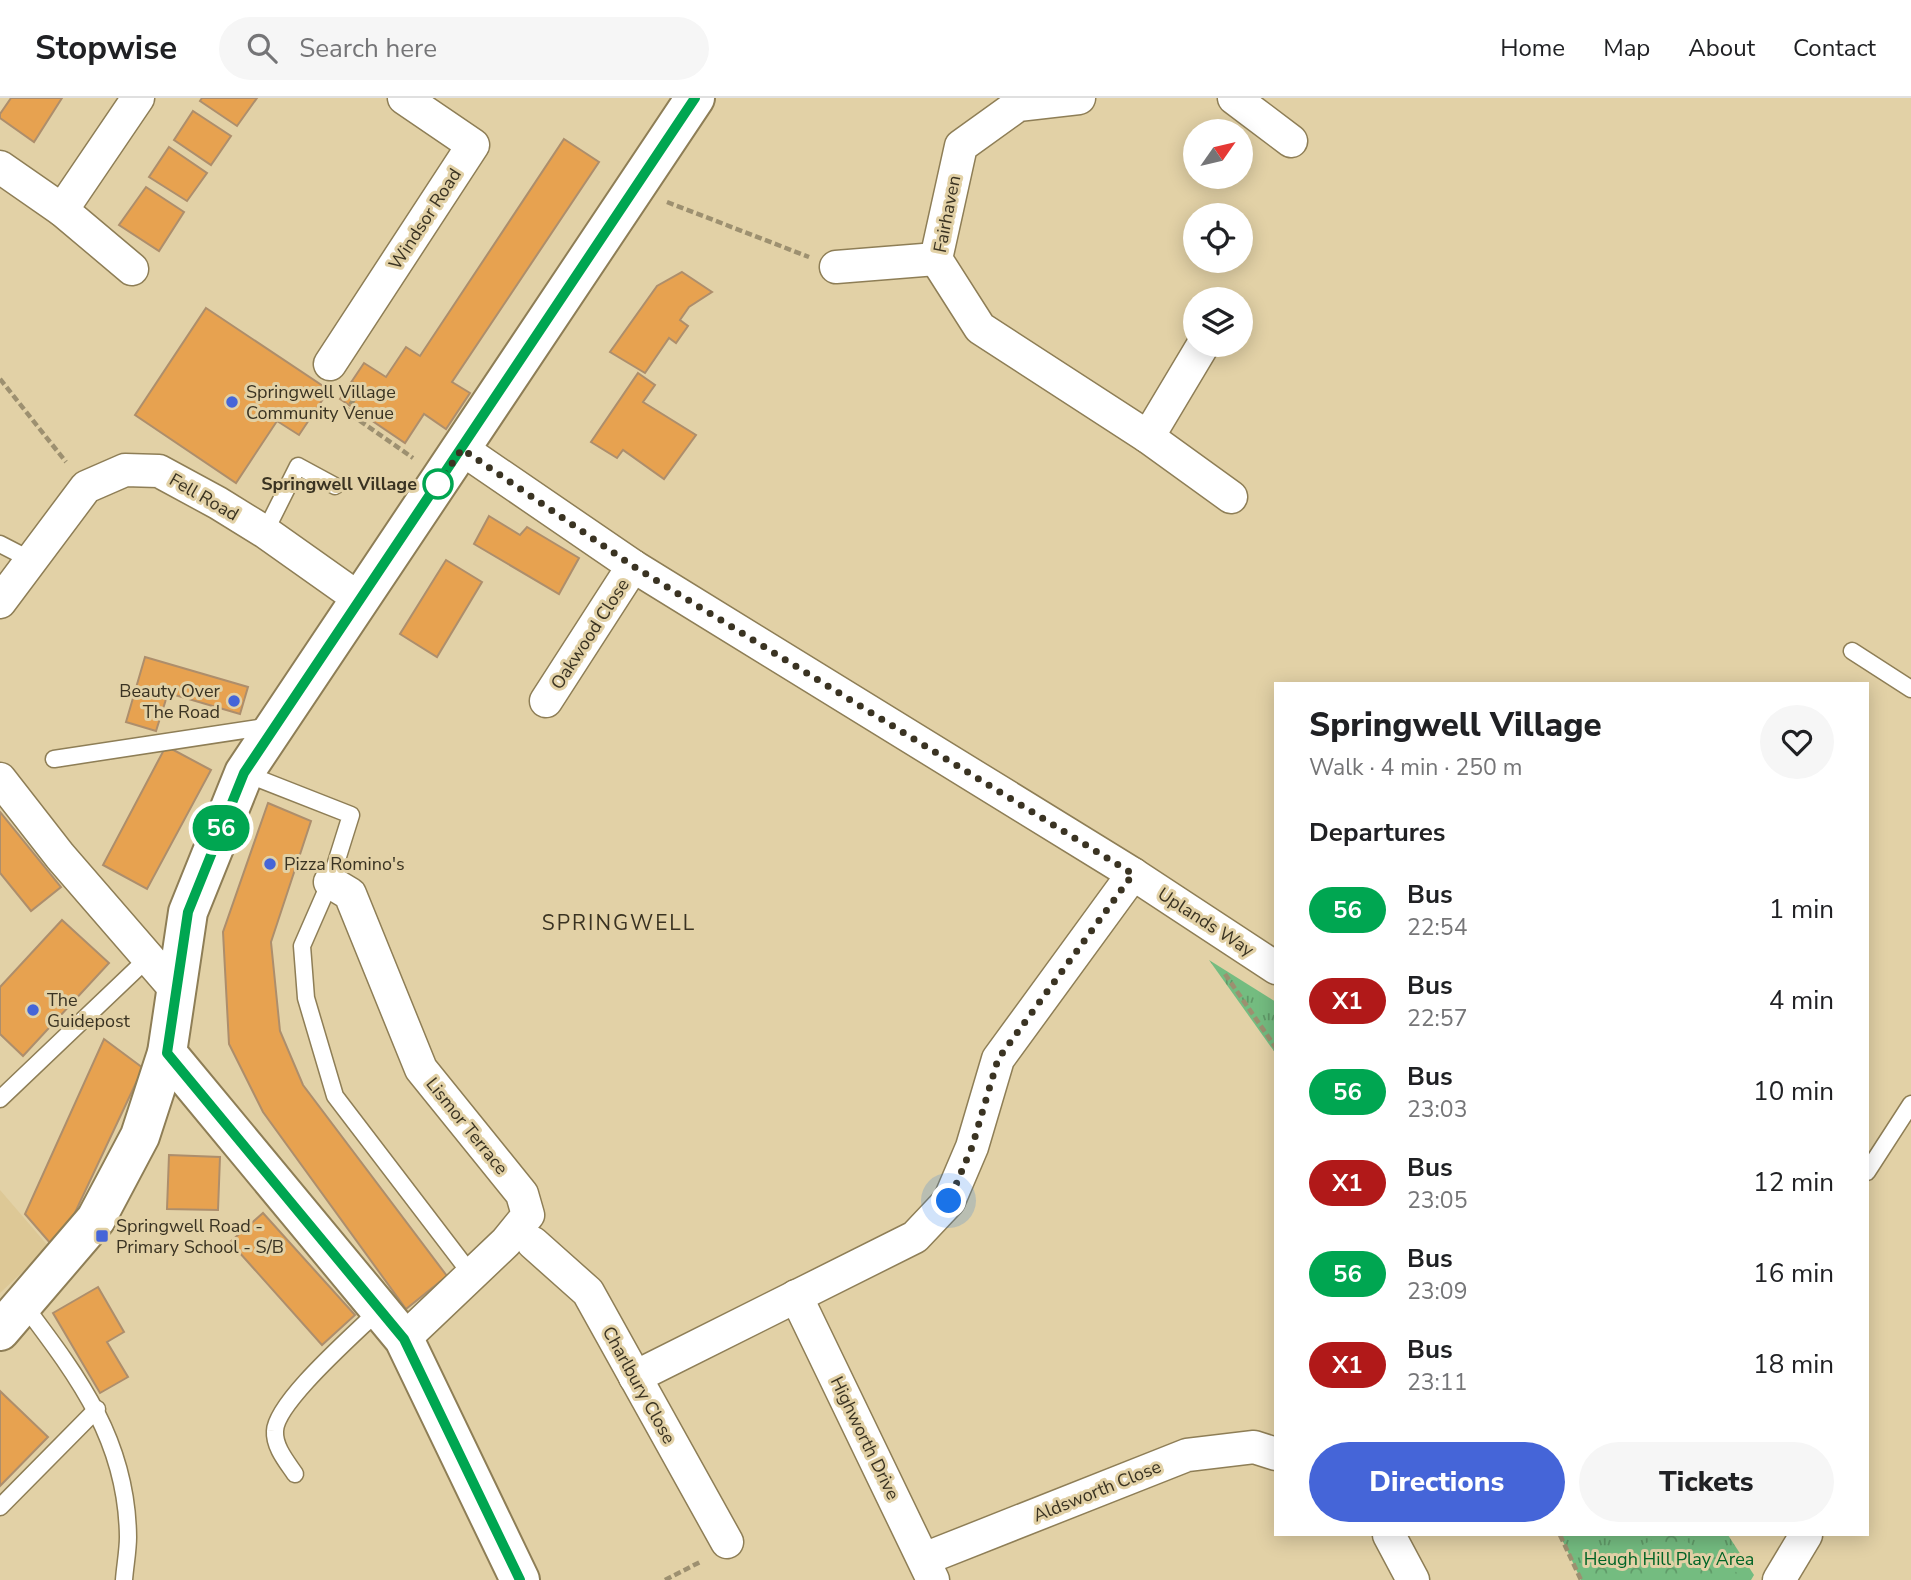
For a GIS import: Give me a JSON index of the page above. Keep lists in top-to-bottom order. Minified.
{"streets":{"street":["Fairhaven","Windsor Road","Fell Road","Oakwood Close","Uplands Way","Lismor Terrace","Charlbury Close","Highworth Drive","Aldsworth Close"]},"crossings":[["Oakwood Close","Uplands Way"],["Highworth Drive","Aldsworth Close"]],"districts":["SPRINGWELL"],"parks":["Heugh Hill Play Area"],"places":{"other":["Springwell Village Community Venue","Springwell Village","Beauty Over The Road","Pizza Romino's","The Guidepost"],"transit":["Springwell Road - Primary School - S/B"]},"lines":["bus line 56"],"north":"top right","page":{"header":"Stopwise","search":"Search here","nav":["Home","Map","About","Contact"],"on_map":"56","heading":[["Springwell Village","Walk · 4 min · 250 m"],"Departures"],"list":[{"mark":"56","name":"Bus","note":"22:54","value":"1 min"},{"mark":"X1","name":"Bus","note":"22:57","value":"4 min"},{"mark":"56","name":"Bus","note":"23:03","value":"10 min"},{"mark":"X1","name":"Bus","note":"23:05","value":"12 min"},{"mark":"56","name":"Bus","note":"23:09","value":"16 min"},{"mark":"X1","name":"Bus","note":"23:11","value":"18 min"}],"buttons":["Directions","Tickets"]}}
